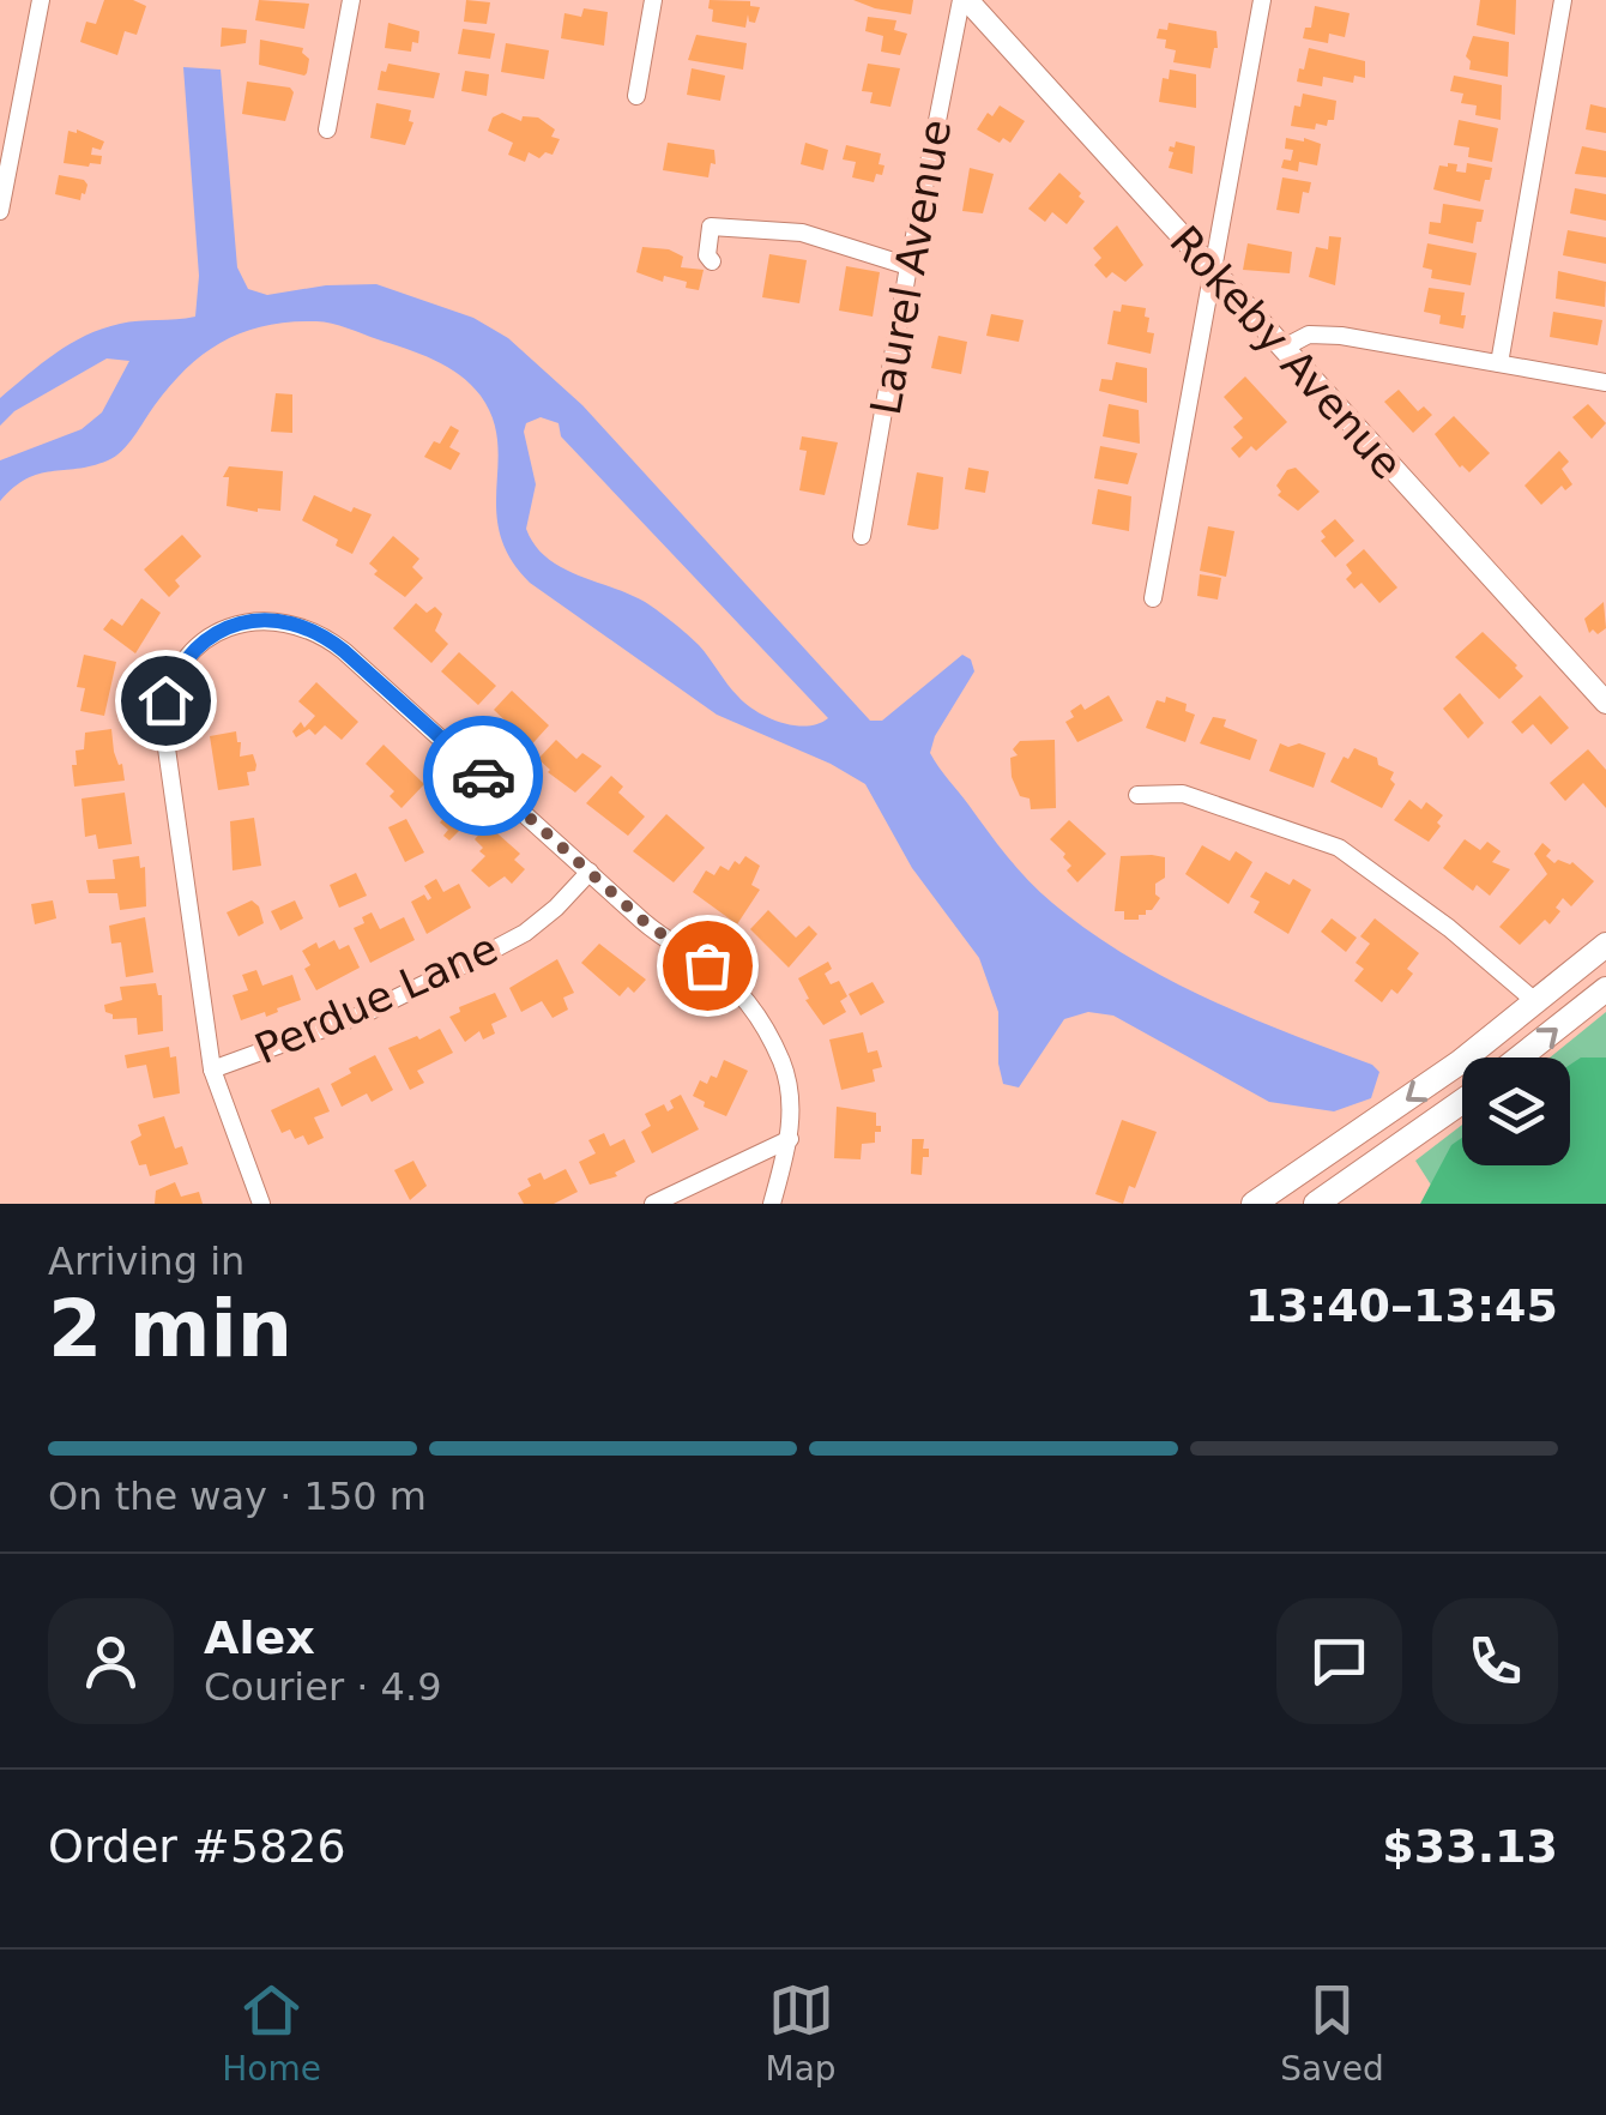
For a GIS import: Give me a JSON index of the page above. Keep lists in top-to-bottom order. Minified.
{"streets":{"street":["Laurel Avenue","Rokeby Avenue","Perdue Lane"]},"crossings":[["Laurel Avenue","Rokeby Avenue"]],"page":{"heading":["2 min","Arriving in","13:40–13:45"],"panel":["Alex","Courier · 4.9","Order #5826","$33.13"],"bar":"On the way · 150 m","tabs":["Home","Map","Saved"]}}
